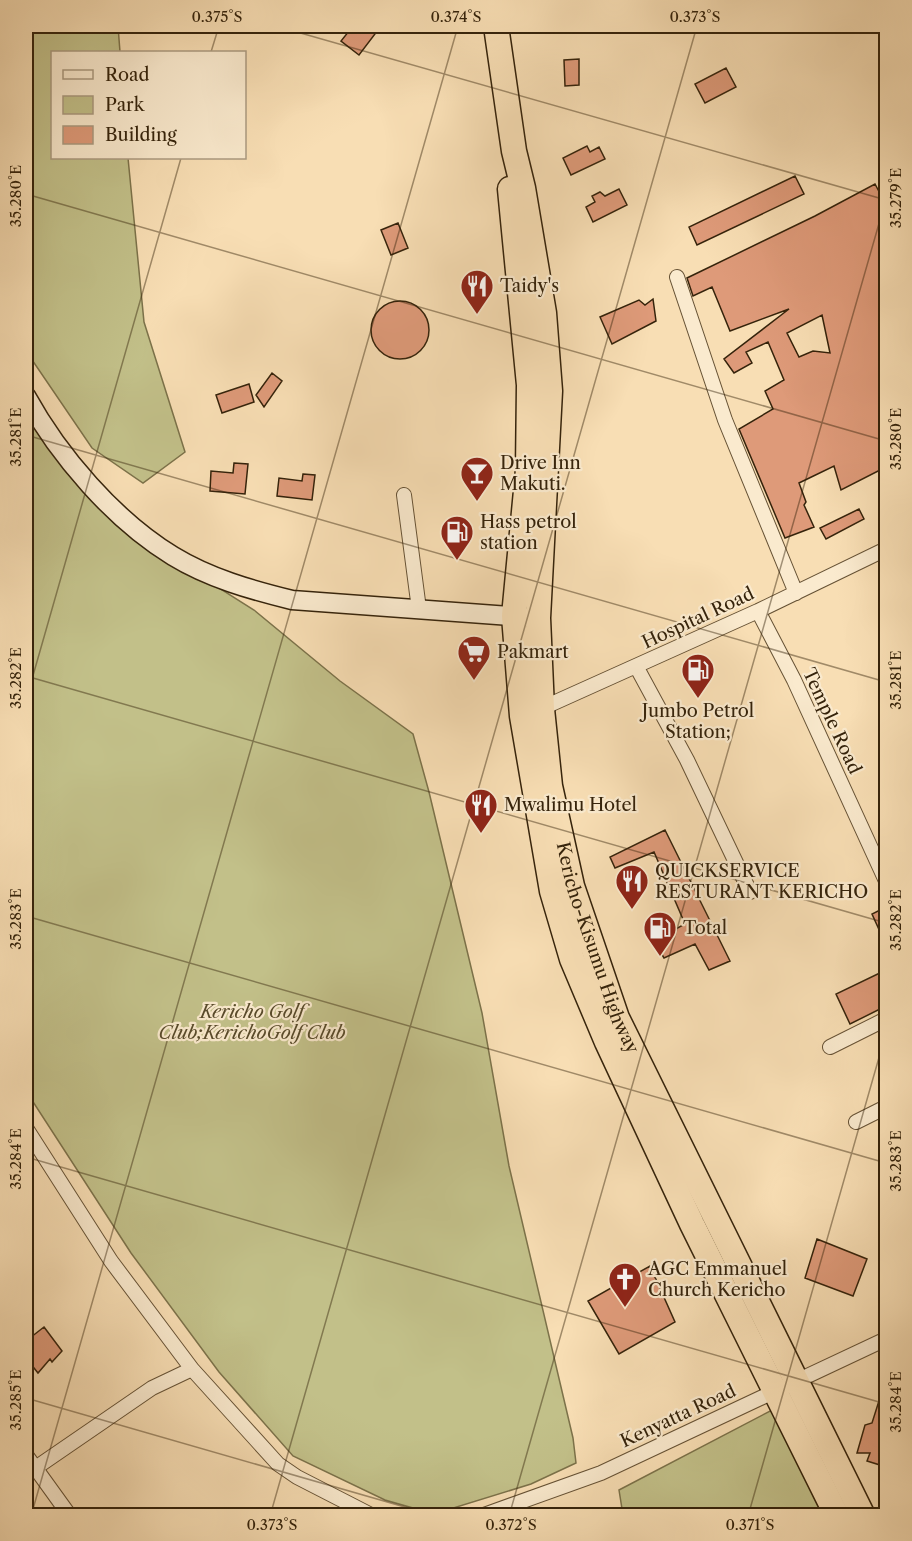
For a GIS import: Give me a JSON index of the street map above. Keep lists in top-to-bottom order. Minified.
{"streets":{"highway":["Kericho-Kisumu Highway"],"street":["Hospital Road","Temple Road","Kenyatta Road"]},"crossings":[["Hospital Road","Temple Road"],["Hospital Road","Kericho-Kisumu Highway"],["Kericho-Kisumu Highway","Kenyatta Road"]],"parks":["Kericho Golf Club;KerichoGolf Club"],"places":{"restaurant":["Taidy's","Mwalimu Hotel","QUICKSERVICE RESTURANT KERICHO"],"bar":["Drive Inn Makuti."],"fuel station":["Hass petrol station","Jumbo Petrol Station;","Total"],"supermarket":["Pakmart"],"church":["AGC Emmanuel Church Kericho"]},"legend":["Road","Park","Building"],"coordinates":["0.375°S","0.374°S","0.373°S","35.280°E","35.279°E","35.281°E","35.282°E","35.283°E","35.284°E","35.285°E","0.372°S","0.371°S"]}
